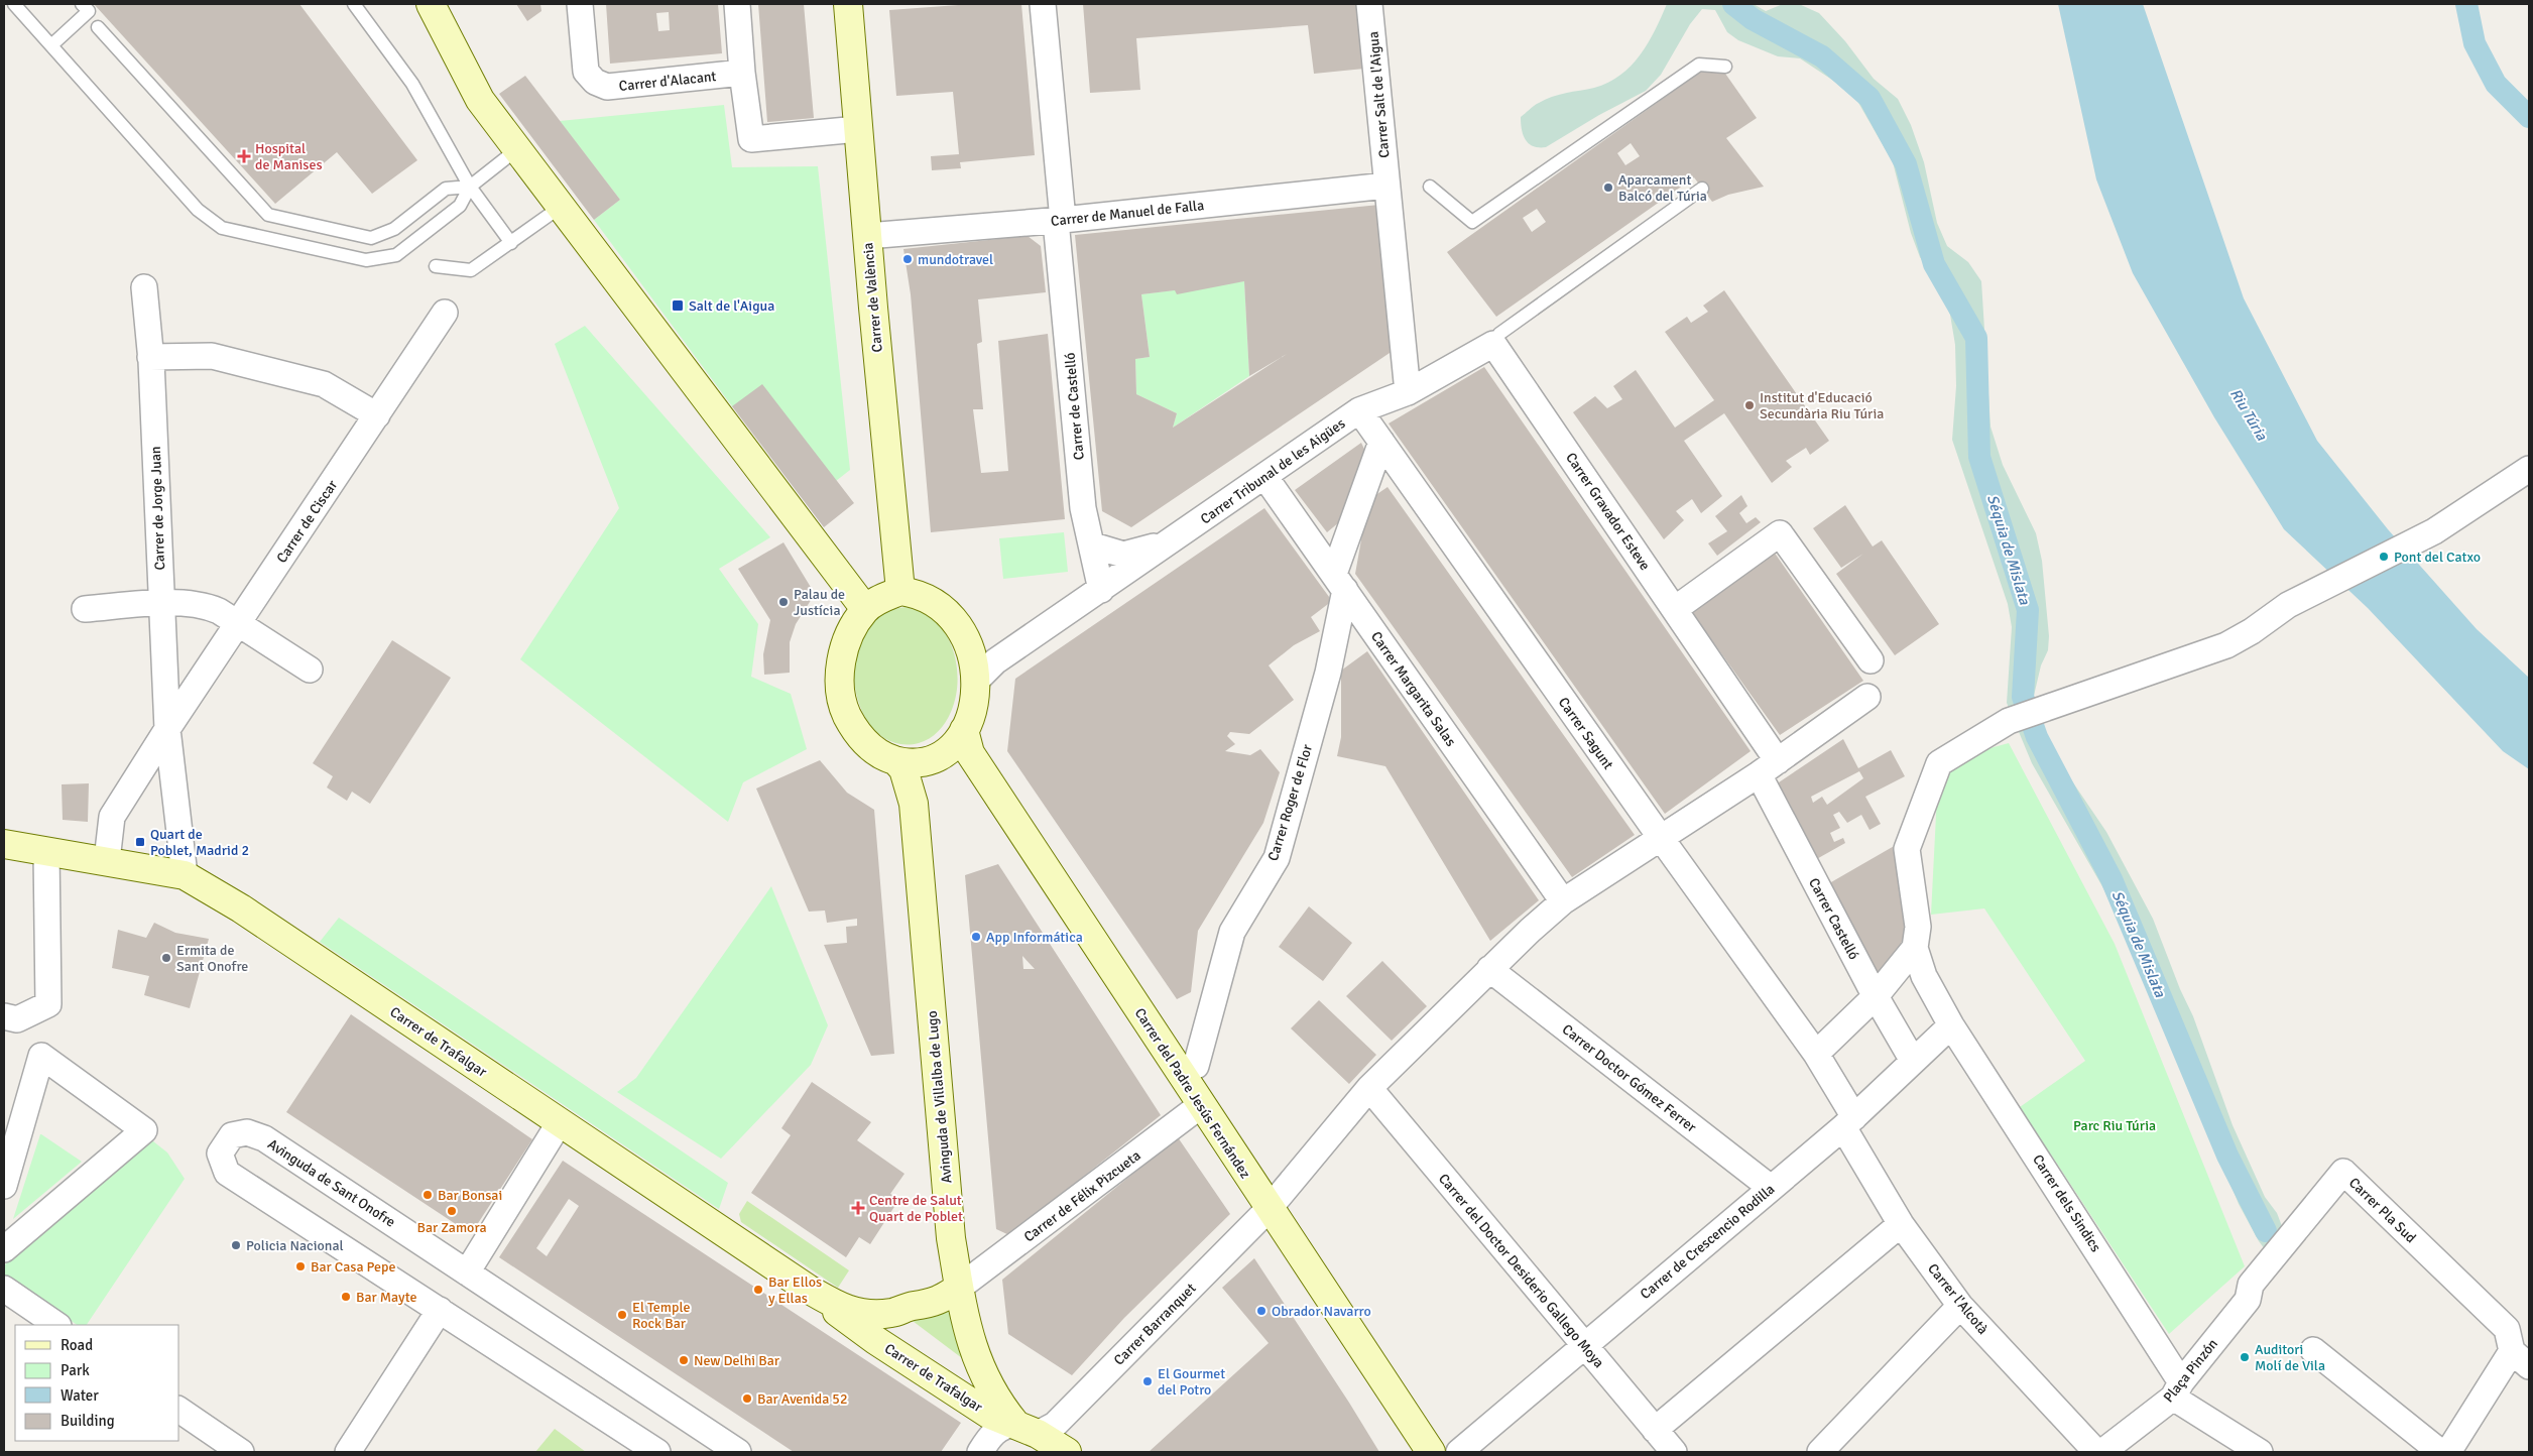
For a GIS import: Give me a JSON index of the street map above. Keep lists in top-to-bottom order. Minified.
{"streets":{"street":["Carrer d'Alacant","Carrer Salt de l'Aigua","Carrer de Manuel de Falla","Carrer de València","Carrer de Castelló","Carrer Tribunal de les Aigües","Carrer de Jorge Juan","Carrer Gravador Esteve","Carrer de Ciscar","Carrer Margarita Salas","Carrer Sagunt","Carrer Roger de Flor","Carrer Castelló","Carrer de Trafalgar","Carrer Doctor Gómez Ferrer","Carrer del Padre Jesús Fernández","Avinguda de Villalba de Lugo","Avinguda de Sant Onofre","Carrer de Félix Pizcueta","Carrer dels Sindics","Carrer Pla Sud","Carrer de Crescencio Rodilla","Carrer del Doctor Desiderio Gallego Moya","Carrer l'Alcotà","Carrer Barranquet","Plaça Pinzón"]},"crossings":[["Carrer Salt de l'Aigua","Carrer de Manuel de Falla"],["Carrer de Manuel de Falla","Carrer de València"],["Carrer de Manuel de Falla","Carrer de Castelló"],["Carrer de València","Carrer Tribunal de les Aigües"],["Carrer de València","Carrer del Padre Jesús Fernández"],["Carrer de València","Avinguda de Villalba de Lugo"],["Carrer de Castelló","Carrer Tribunal de les Aigües"],["Carrer Tribunal de les Aigües","Carrer Margarita Salas"],["Carrer Tribunal de les Aigües","Carrer Sagunt"],["Carrer Tribunal de les Aigües","Carrer del Padre Jesús Fernández"],["Carrer Tribunal de les Aigües","Avinguda de Villalba de Lugo"],["Carrer de Jorge Juan","Carrer de Ciscar"],["Carrer de Jorge Juan","Carrer de Trafalgar"],["Carrer Gravador Esteve","Carrer Castelló"],["Carrer Gravador Esteve","Carrer Barranquet"],["Carrer de Ciscar","Carrer de Trafalgar"],["Carrer Margarita Salas","Carrer Roger de Flor"],["Carrer Margarita Salas","Carrer Barranquet"],["Carrer Sagunt","Carrer Roger de Flor"],["Carrer Sagunt","Carrer de Crescencio Rodilla"],["Carrer Sagunt","Carrer l'Alcotà"],["Carrer Sagunt","Carrer Barranquet"],["Carrer Castelló","Carrer de Crescencio Rodilla"],["Carrer Castelló","Carrer Barranquet"],["Carrer de Trafalgar","Avinguda de Villalba de Lugo"],["Carrer de Trafalgar","Carrer de Félix Pizcueta"],["Carrer de Trafalgar","Carrer Barranquet"],["Carrer Doctor Gómez Ferrer","Carrer de Crescencio Rodilla"],["Carrer Doctor Gómez Ferrer","Carrer Barranquet"],["Carrer del Padre Jesús Fernández","Avinguda de Villalba de Lugo"],["Carrer del Padre Jesús Fernández","Carrer de Félix Pizcueta"],["Carrer del Padre Jesús Fernández","Carrer Barranquet"],["Avinguda de Villalba de Lugo","Carrer de Félix Pizcueta"],["Avinguda de Villalba de Lugo","Carrer Barranquet"],["Carrer dels Sindics","Carrer de Crescencio Rodilla"],["Carrer dels Sindics","Plaça Pinzón"],["Carrer Pla Sud","Plaça Pinzón"],["Carrer de Crescencio Rodilla","Carrer del Doctor Desiderio Gallego Moya"],["Carrer de Crescencio Rodilla","Carrer l'Alcotà"],["Carrer del Doctor Desiderio Gallego Moya","Carrer Barranquet"]],"water":["Riu Túria","Séquia de Mislata"],"parks":["Parc Riu Túria"],"places":{"health":["Hospital de Manises","Centre de Salut Quart de Poblet"],"other":["Aparcament Balcó del Túria","mundotravel","Institut d'Educació Secundària Riu Túria","Pont del Catxo","Palau de Justícia","App Informática","Ermita de Sant Onofre","Bar Bonsai","Bar Zamora","Policia Nacional","Bar Casa Pepe","Bar Ellos y Ellas","Bar Mayte","Obrador Navarro","El Temple Rock Bar","Auditori Molí de Vila","New Delhi Bar","El Gourmet del Potro","Bar Avenida 52"],"transit":["Salt de l'Aigua","Quart de Poblet, Madrid 2"]},"legend":["Road","Park","Water","Building"]}
